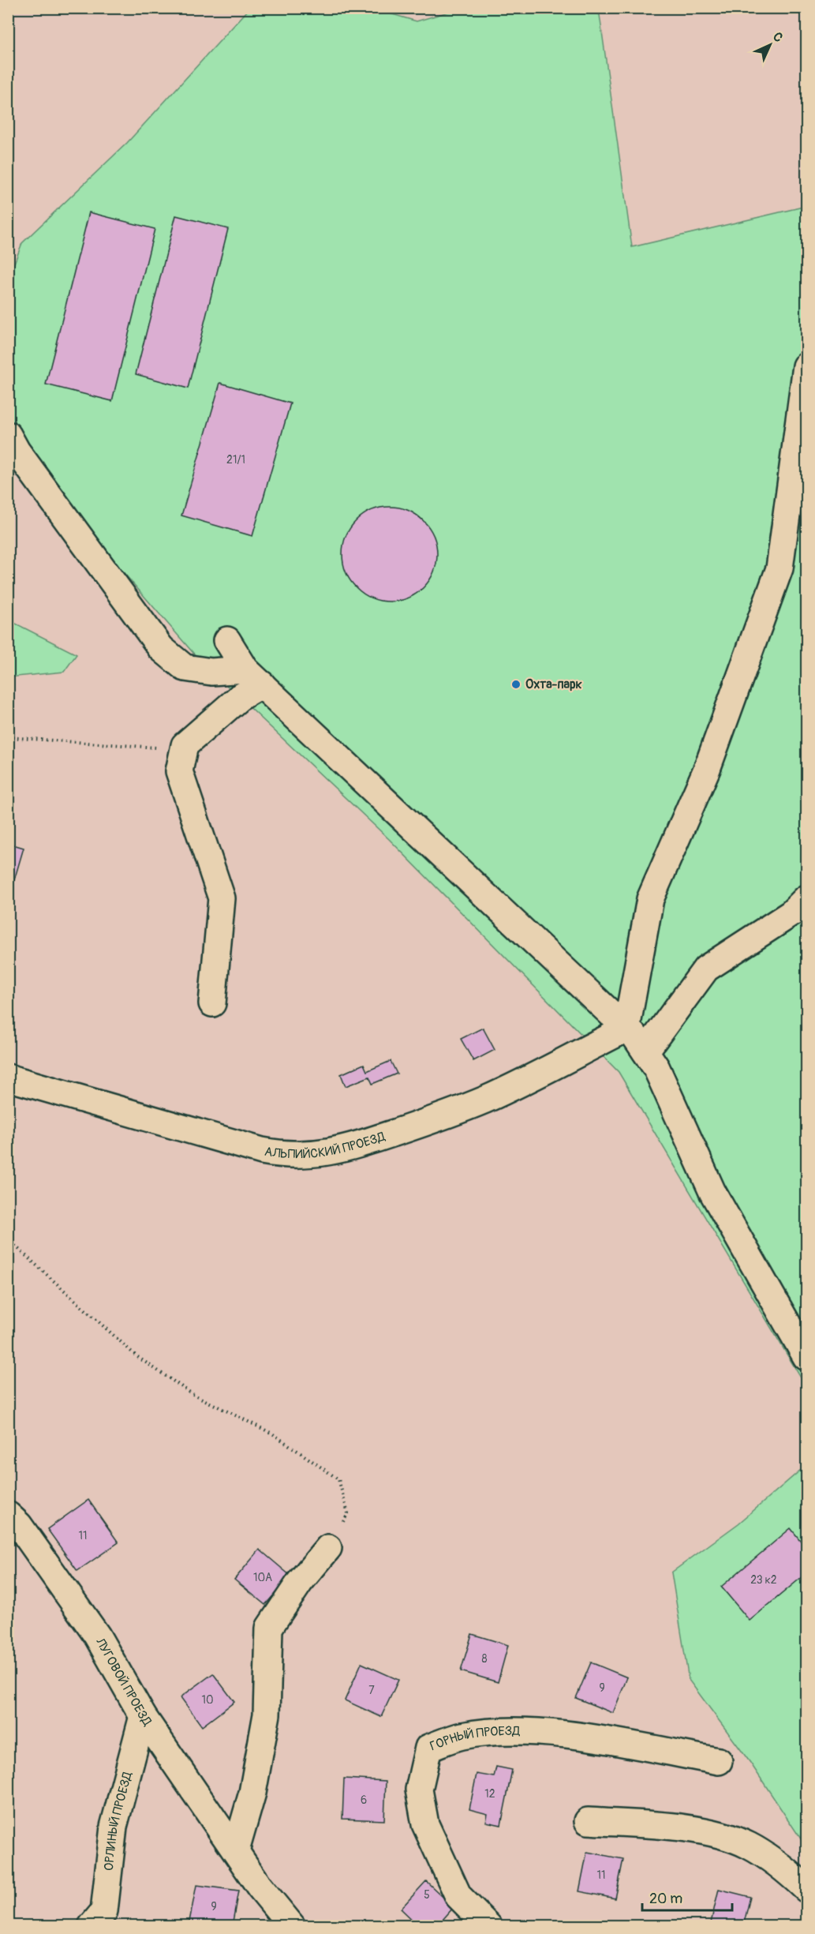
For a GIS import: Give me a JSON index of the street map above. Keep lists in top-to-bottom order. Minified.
{"streets":{"street":["АЛЬПИЙСКИЙ ПРОЕЗД","ЛУГОВОЙ ПРОЕЗД","ГОРНЫЙ ПРОЕЗД","ОРЛИНЫЙ ПРОЕЗД"]},"crossings":[["ЛУГОВОЙ ПРОЕЗД","ОРЛИНЫЙ ПРОЕЗД"]],"places":["Охта-парк"],"house_numbers":["21/1","11","10А","23 к2","8","9","7","10","12","6","11","5","9"],"scale_bar":"20 m","north":"top right"}
